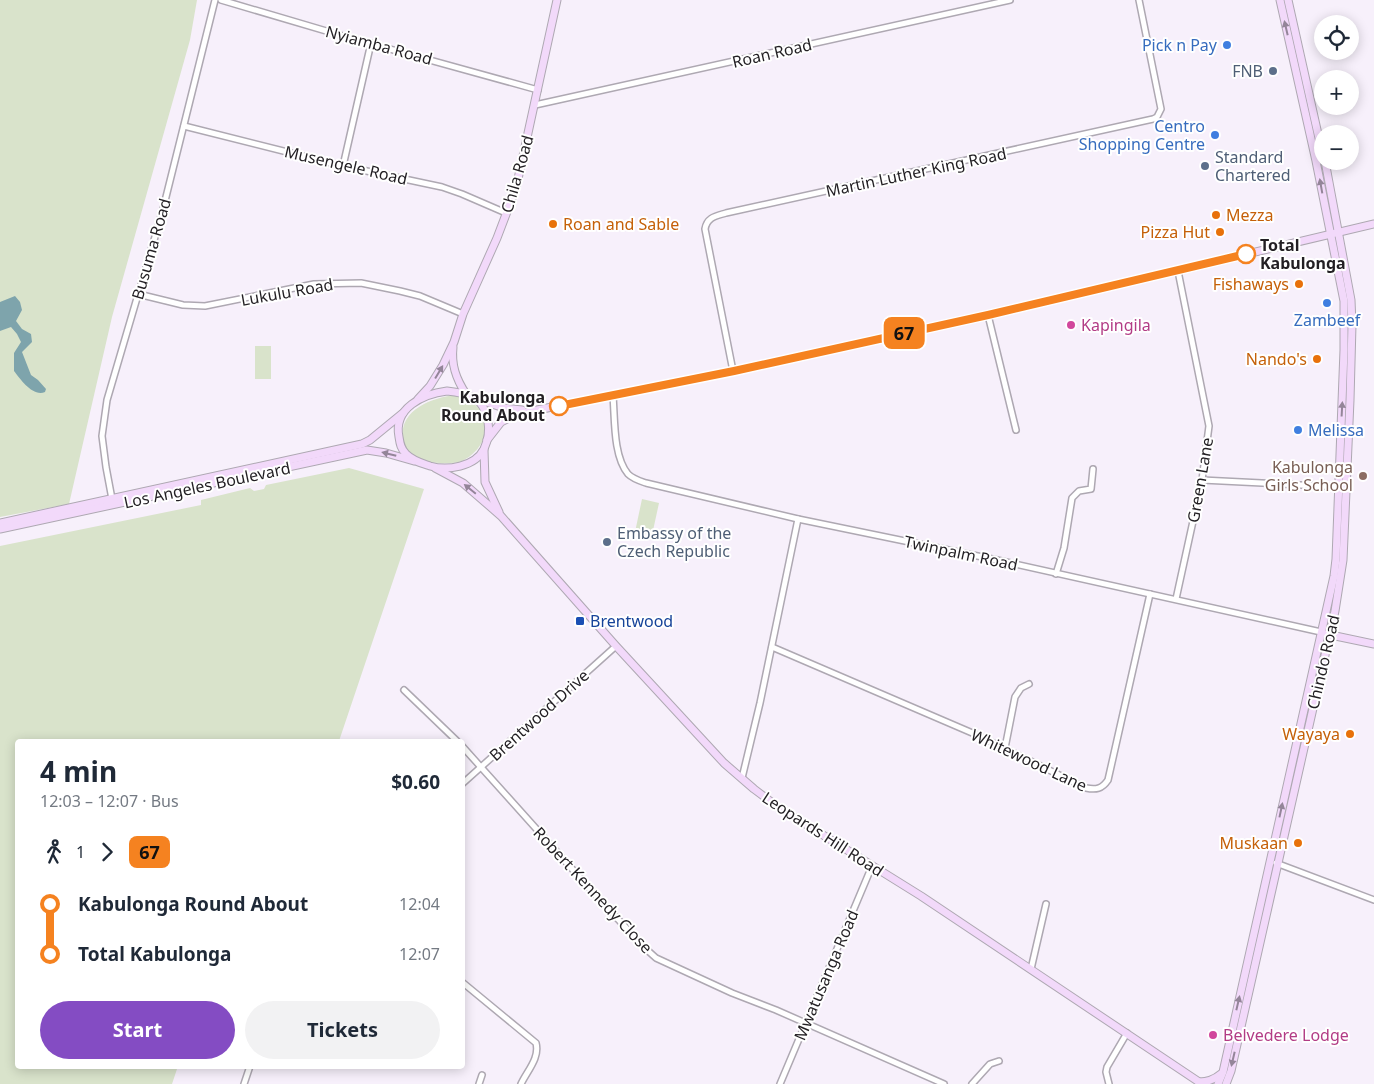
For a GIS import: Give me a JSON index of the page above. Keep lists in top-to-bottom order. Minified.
{"streets":{"main road":["Chila Road","Los Angeles Boulevard","Twinpalm Road","Chindo Road","Leopards Hill Road"],"street":["Nyiamba Road","Roan Road","Musengele Road","Martin Luther King Road","Busuma Road","Lukulu Road","Green Lane","Brentwood Drive","Whitewood Lane","Robert Kennedy Close","Mwatusanga Road"]},"crossings":[["Nyiamba Road","Chila Road"],["Roan Road","Chila Road"],["Musengele Road","Chila Road"],["Musengele Road","Busuma Road"],["Chila Road","Lukulu Road"],["Chila Road","Los Angeles Boulevard"],["Chila Road","Leopards Hill Road"],["Busuma Road","Lukulu Road"],["Busuma Road","Los Angeles Boulevard"],["Green Lane","Twinpalm Road"],["Los Angeles Boulevard","Leopards Hill Road"],["Twinpalm Road","Chindo Road"],["Twinpalm Road","Whitewood Lane"],["Brentwood Drive","Leopards Hill Road"],["Brentwood Drive","Robert Kennedy Close"],["Leopards Hill Road","Mwatusanga Road"],["Robert Kennedy Close","Mwatusanga Road"]],"places":{"other":["Pick n Pay","FNB","Centro Shopping Centre","Standard Chartered","Mezza","Roan and Sable","Pizza Hut","Total Kabulonga","Fishaways","Zambeef","Kapingila","Nando's","Kabulonga Round About","Melissa","Kabulonga Girls School","Embassy of the Czech Republic","Wayaya","Muskaan","Belvedere Lodge"],"transit":["Brentwood"]},"lines":["bus line 67"],"page":{"on_map":"67","map_buttons":["+","−"],"heading":["4 min","12:03 – 12:07 · Bus","$0.60"],"legs":["1","67"],"list":[{"name":"Kabulonga Round About","value":"12:04"},{"name":"Total Kabulonga","value":"12:07"}],"buttons":["Start","Tickets"]}}
